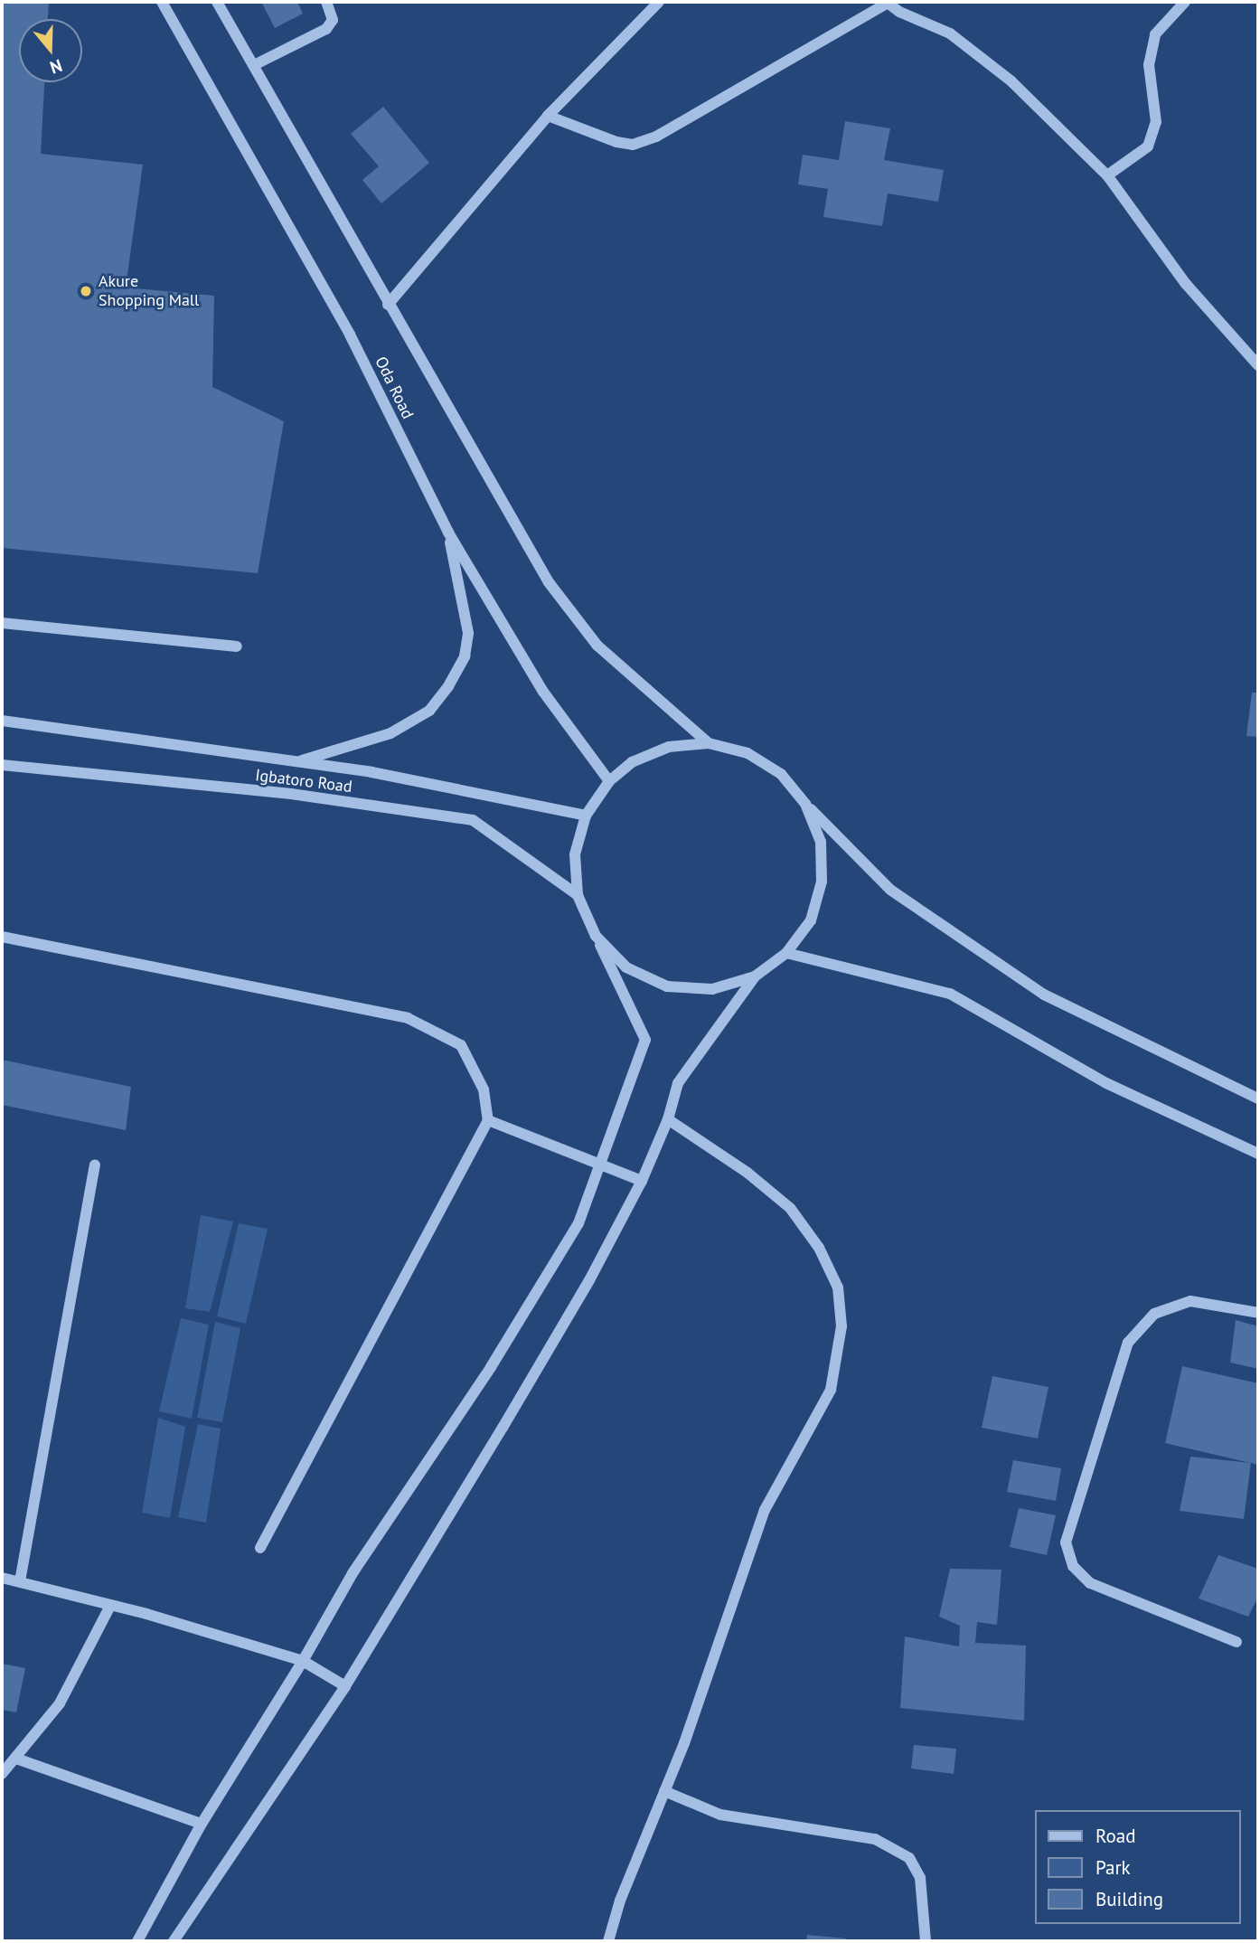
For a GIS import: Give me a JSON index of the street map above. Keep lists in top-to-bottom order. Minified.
{"streets":{"street":["Oda Road","Igbatoro Road"]},"places":["Akure Shopping Mall"],"legend":["Road","Park","Building"],"north":"bottom"}
